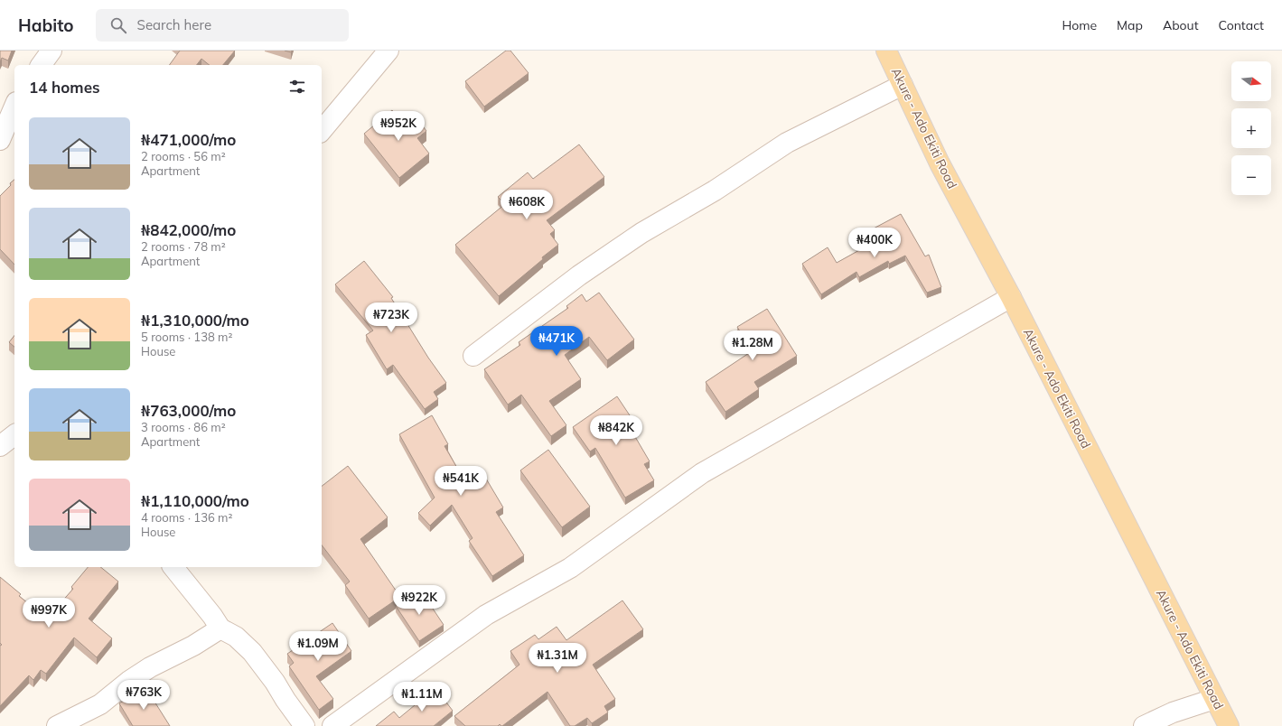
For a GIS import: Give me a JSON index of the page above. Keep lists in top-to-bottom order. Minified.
{"streets":{"main road":["Akure - Ado Ekiti Road"]},"north":"right","page":{"header":"Habito","search":"Search here","nav":["Home","Map","About","Contact"],"map_buttons":["+","−"],"heading":"14 homes","list":[{"name":"₦471,000/mo","note":"2 rooms · 56 m² · Apartment"},{"name":"₦842,000/mo","note":"2 rooms · 78 m² · Apartment"},{"name":"₦1,310,000/mo","note":"5 rooms · 138 m² · House"},{"name":"₦763,000/mo","note":"3 rooms · 86 m² · Apartment"},{"name":"₦1,110,000/mo","note":"4 rooms · 136 m² · House"}],"price":["₦952K","₦608K","₦400K","₦723K","₦471K","₦1.28M","₦842K","₦541K","₦922K","₦997K","₦1.09M","₦1.31M","₦763K","₦1.11M"]}}
